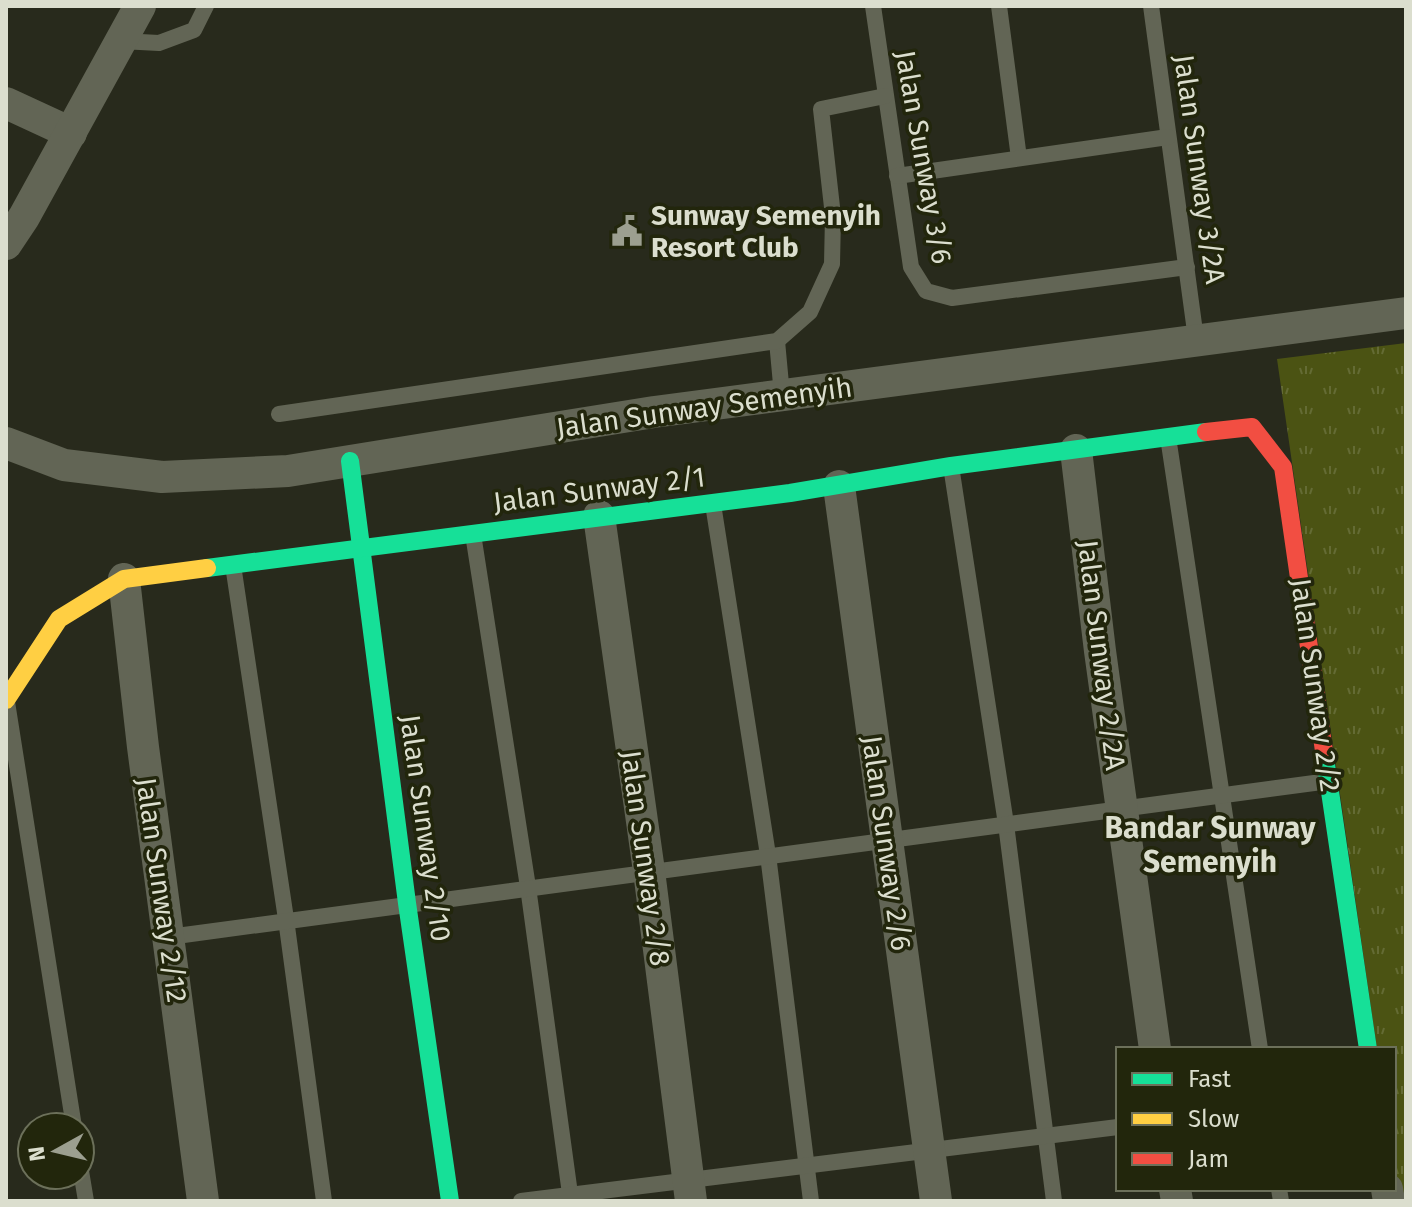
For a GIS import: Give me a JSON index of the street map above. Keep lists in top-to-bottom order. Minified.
{"streets":{"street":["Jalan Sunway Semenyih","Jalan Sunway 2/1","Jalan Sunway 2/2A","Jalan Sunway 2/2","Jalan Sunway 2/10","Jalan Sunway 2/6","Jalan Sunway 2/8","Jalan Sunway 2/12"],"lane":["Jalan Sunway 3/6","Jalan Sunway 3/2A"]},"crossings":[["Jalan Sunway 3/6","Jalan Sunway 3/2A"],["Jalan Sunway 3/2A","Jalan Sunway Semenyih"],["Jalan Sunway Semenyih","Jalan Sunway 2/10"],["Jalan Sunway 2/1","Jalan Sunway 2/2A"],["Jalan Sunway 2/1","Jalan Sunway 2/2"],["Jalan Sunway 2/1","Jalan Sunway 2/10"],["Jalan Sunway 2/1","Jalan Sunway 2/6"],["Jalan Sunway 2/1","Jalan Sunway 2/8"],["Jalan Sunway 2/1","Jalan Sunway 2/12"]],"districts":["Bandar Sunway Semenyih"],"places":{"public building":["Sunway Semenyih Resort Club"]},"legend":["Fast","Slow","Jam"],"north":"left"}
